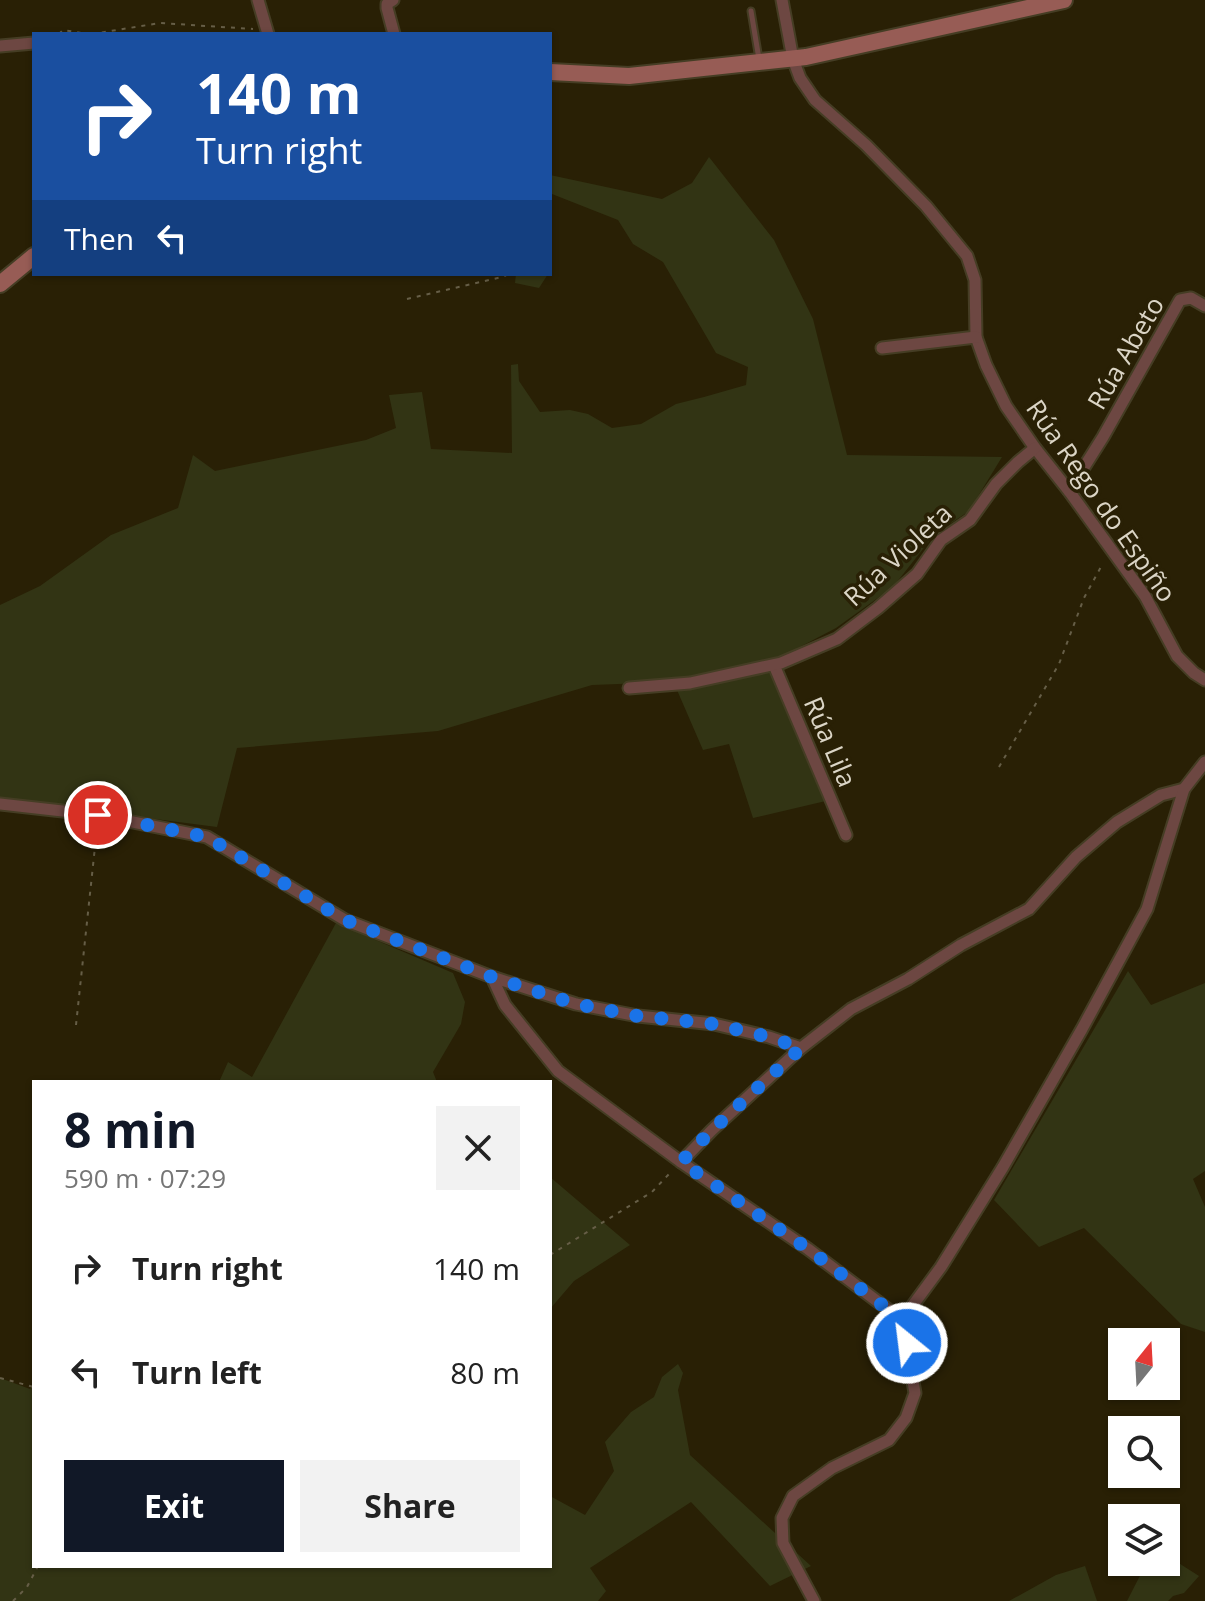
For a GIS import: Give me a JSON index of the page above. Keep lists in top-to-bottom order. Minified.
{"streets":{"street":["Rúa Abeto","Rúa Rego do Espiño","Rúa Violeta","Rúa Lila"]},"crossings":[["Rúa Abeto","Rúa Rego do Espiño"],["Rúa Rego do Espiño","Rúa Violeta"],["Rúa Violeta","Rúa Lila"]],"north":"top","page":{"turn":["140 m","Turn right"],"then":"Then","heading":["8 min","590 m · 07:29"],"list":[{"name":"Turn right","value":"140 m"},{"name":"Turn left","value":"80 m"}],"buttons":["Exit","Share"]}}
